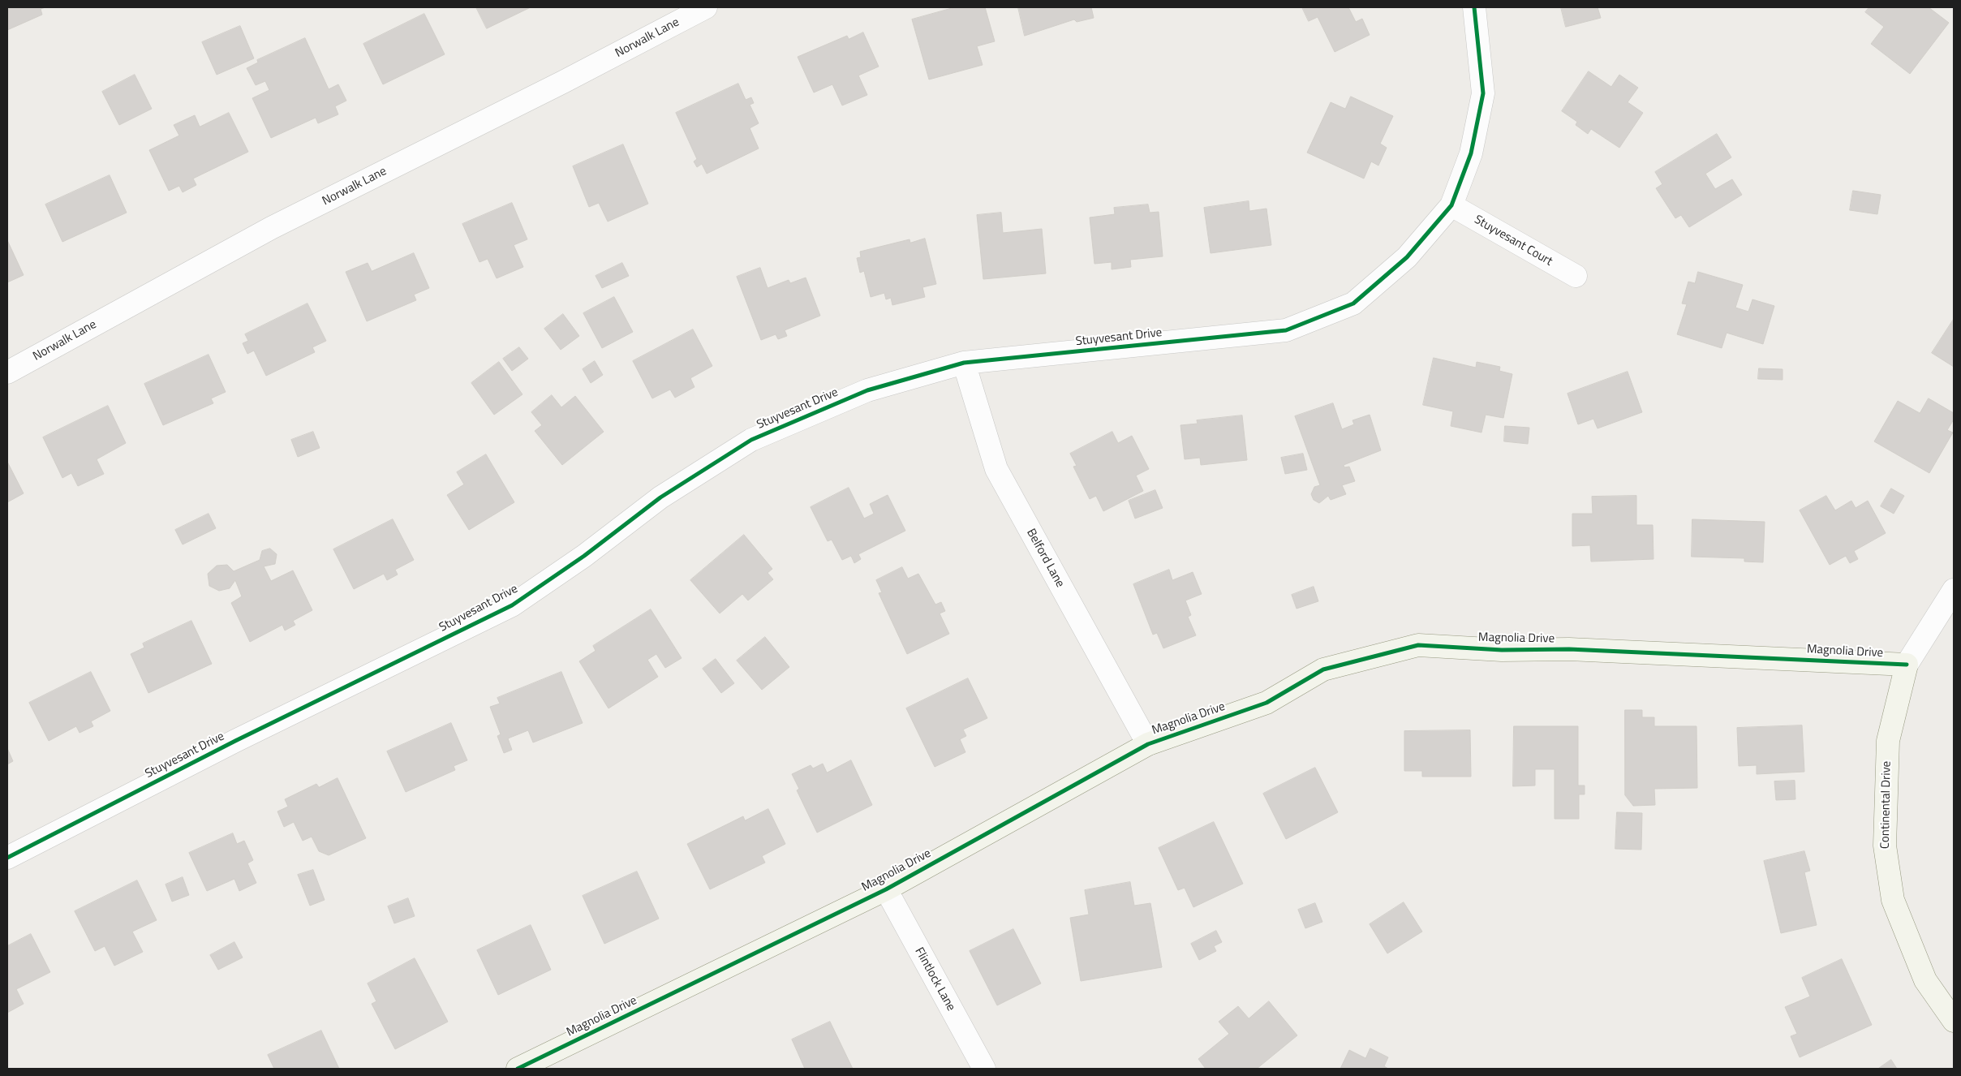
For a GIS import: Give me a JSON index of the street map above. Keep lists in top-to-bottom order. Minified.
{"streets":{"street":["Norwalk Lane","Stuyvesant Court","Stuyvesant Drive","Belford Lane","Magnolia Drive","Continental Drive","Flintlock Lane"]},"crossings":[["Stuyvesant Court","Stuyvesant Drive"],["Stuyvesant Drive","Belford Lane"],["Belford Lane","Magnolia Drive"],["Magnolia Drive","Continental Drive"],["Magnolia Drive","Flintlock Lane"]]}
